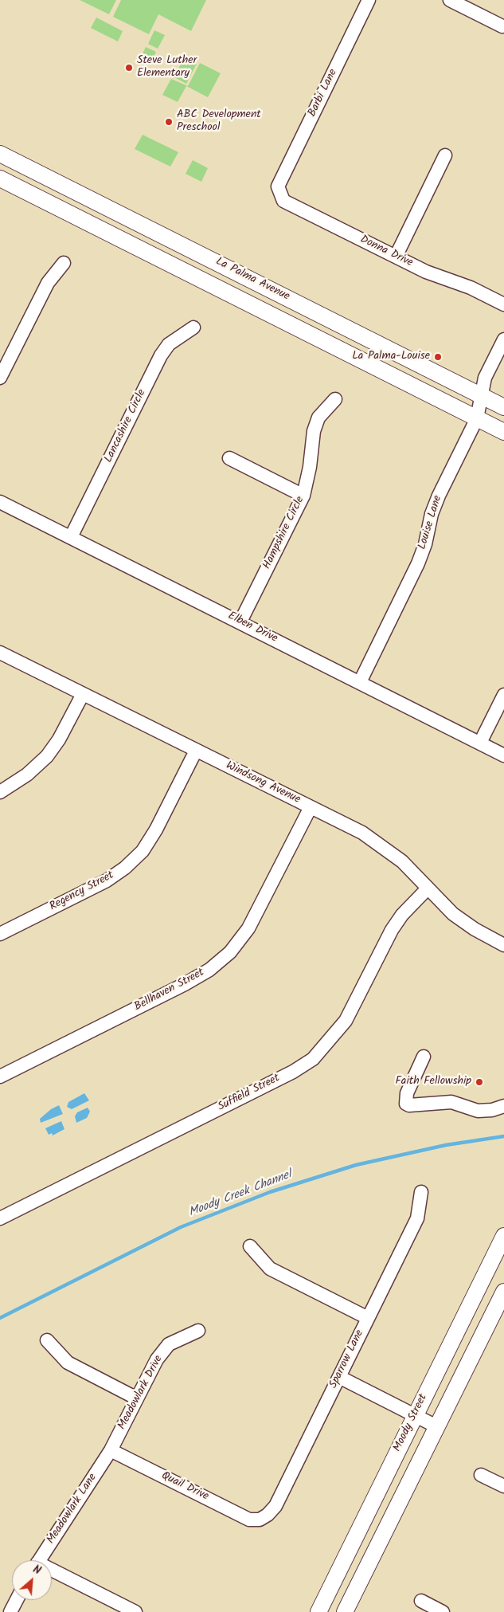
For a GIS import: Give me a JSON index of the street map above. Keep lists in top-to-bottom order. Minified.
{"streets":{"main road":["La Palma Avenue","Moody Street"],"street":["Barbi Lane","Donna Drive","Lancashire Circle","Louise Lane","Hampshire Circle","Elben Drive","Windsong Avenue","Regency Street","Bellhaven Street","Suffield Street","Sparrow Lane","Meadowlark Drive","Quail Drive","Meadowlark Lane"]},"crossings":[["Barbi Lane","Donna Drive"],["La Palma Avenue","Louise Lane"],["Lancashire Circle","Elben Drive"],["Louise Lane","Elben Drive"],["Hampshire Circle","Elben Drive"],["Windsong Avenue","Regency Street"],["Windsong Avenue","Bellhaven Street"],["Windsong Avenue","Suffield Street"],["Sparrow Lane","Quail Drive"],["Meadowlark Drive","Quail Drive"],["Meadowlark Drive","Meadowlark Lane"],["Quail Drive","Meadowlark Lane"]],"water":["Moody Creek Channel"],"places":["Steve Luther Elementary","ABC Development Preschool","La Palma-Louise","Faith Fellowship"],"north":"top right"}
